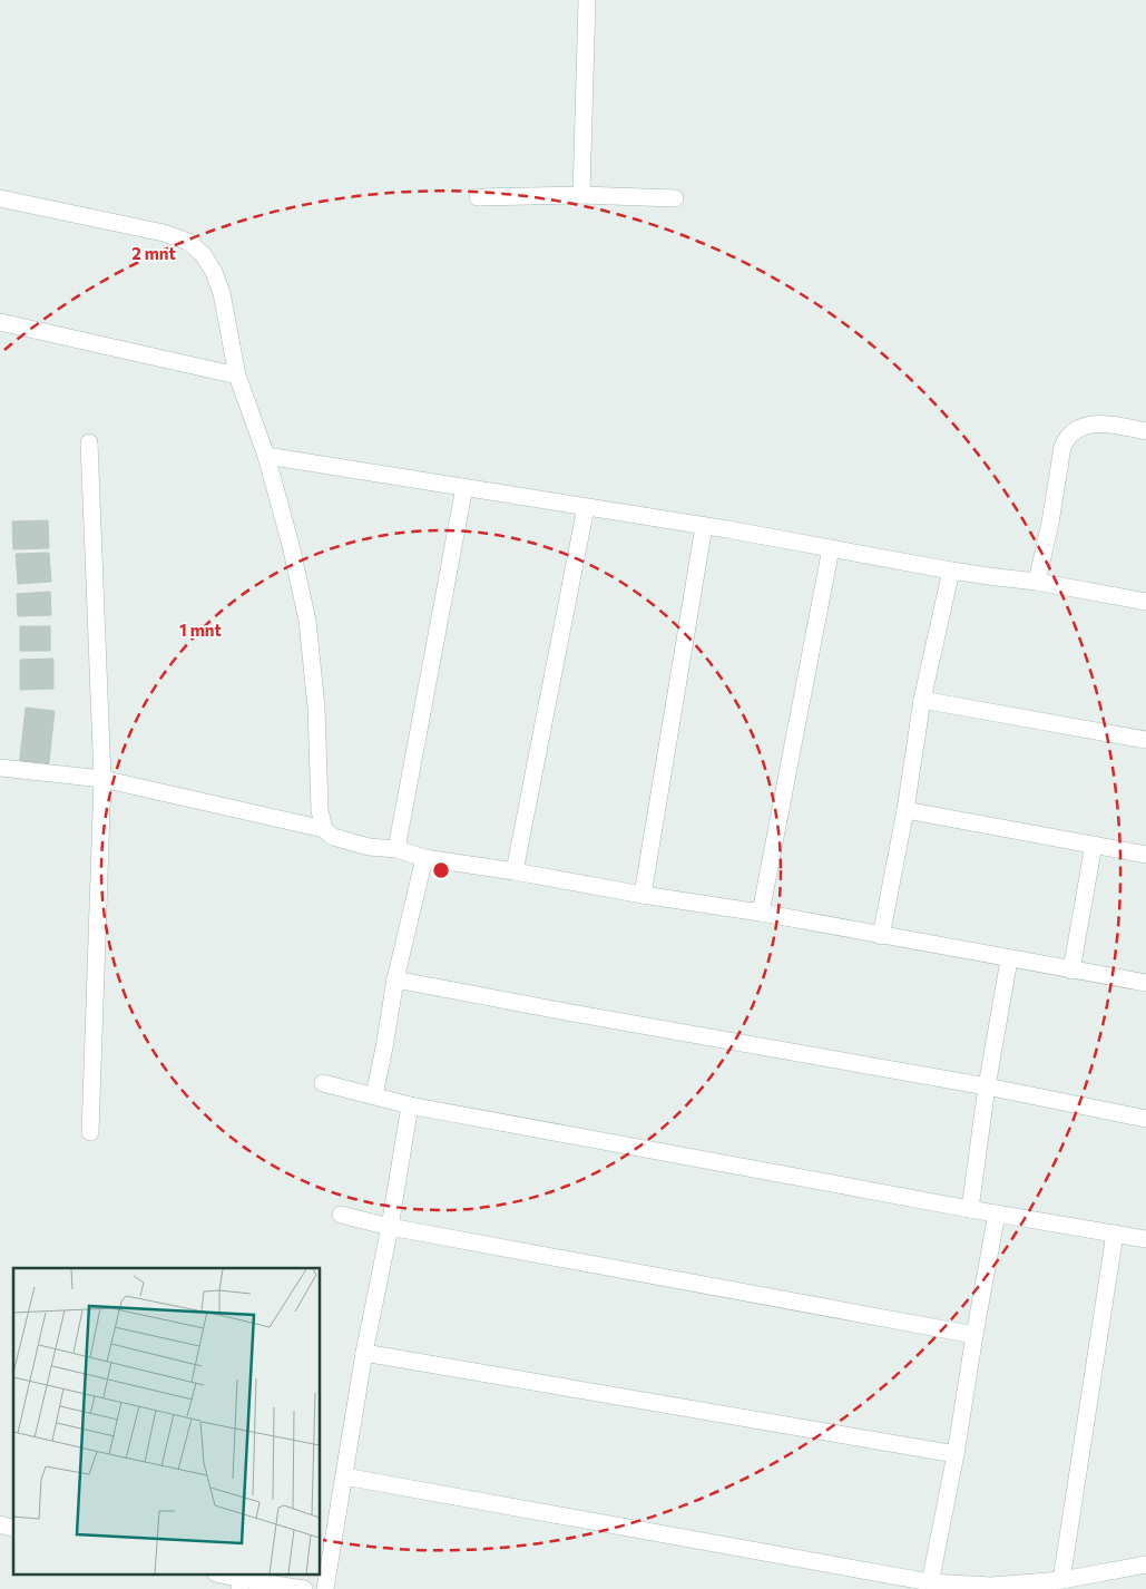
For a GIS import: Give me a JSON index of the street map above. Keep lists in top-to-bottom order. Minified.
{"rings":["2 mnt","1 mnt"]}
